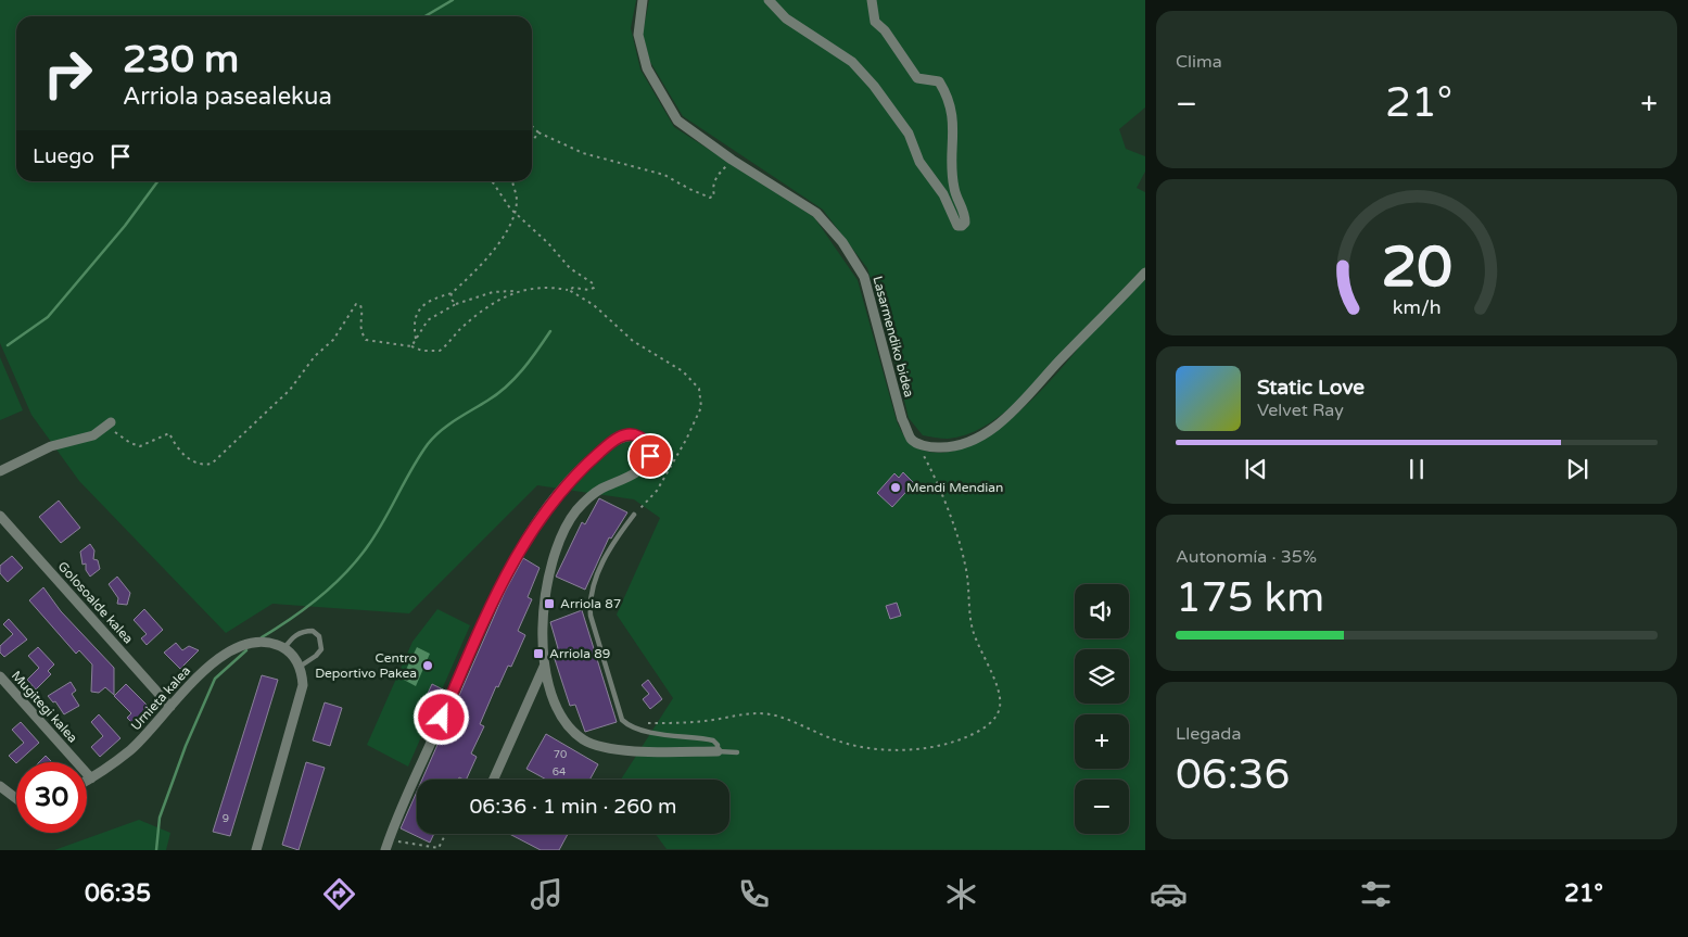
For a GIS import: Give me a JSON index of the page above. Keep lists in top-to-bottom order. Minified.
{"streets":{"street":["Lasarmendiko bidea","Golosoalde kalea","Urnieta kalea","Mugitegi kalea"]},"crossings":[["Golosoalde kalea","Urnieta kalea"],["Urnieta kalea","Mugitegi kalea"]],"places":{"other":["Mendi Mendian","Centro Deportivo Pakea"],"transit":["Arriola 87","Arriola 89"]},"house_numbers":["70","64","9"],"page":{"tile":["Clima",["Autonomía · 35%","175 km"],["Llegada","06:36"]],"turn":["230 m","Arriola pasealekua"],"heat":["−","21°","+"],"then":"Luego","song":["Static Love","Velvet Ray"],"map_buttons":["+","−"],"limit":"30","trip":"06:36 · 1 min · 260 m","tabs":["06:35","21°"],"gauge":["20","km/h"]}}
